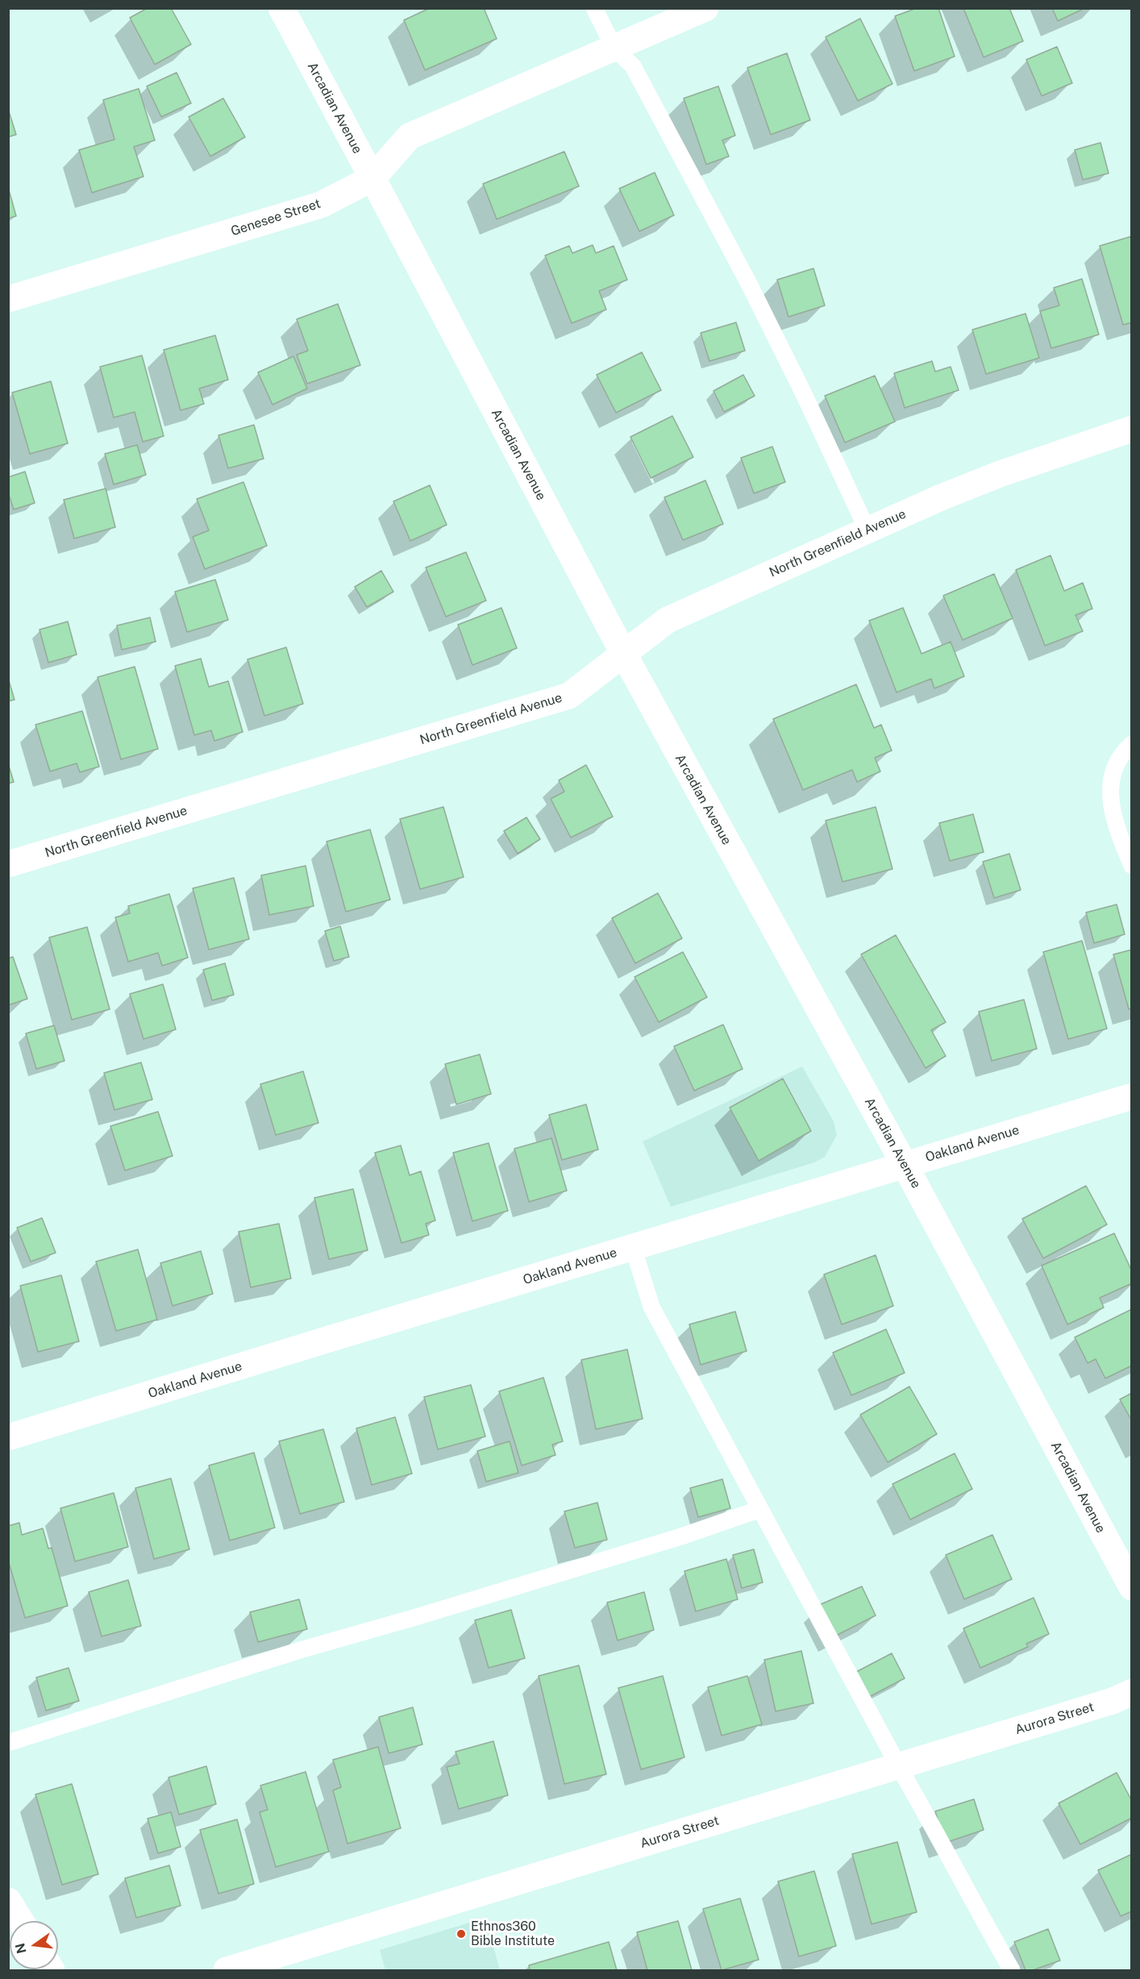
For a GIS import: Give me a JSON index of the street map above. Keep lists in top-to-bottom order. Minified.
{"streets":{"street":["Arcadian Avenue","Genesee Street","North Greenfield Avenue","Oakland Avenue","Aurora Street"]},"crossings":[["Arcadian Avenue","Genesee Street"],["Arcadian Avenue","North Greenfield Avenue"],["Arcadian Avenue","Oakland Avenue"]],"places":["Ethnos360 Bible Institute"],"north":"left"}
